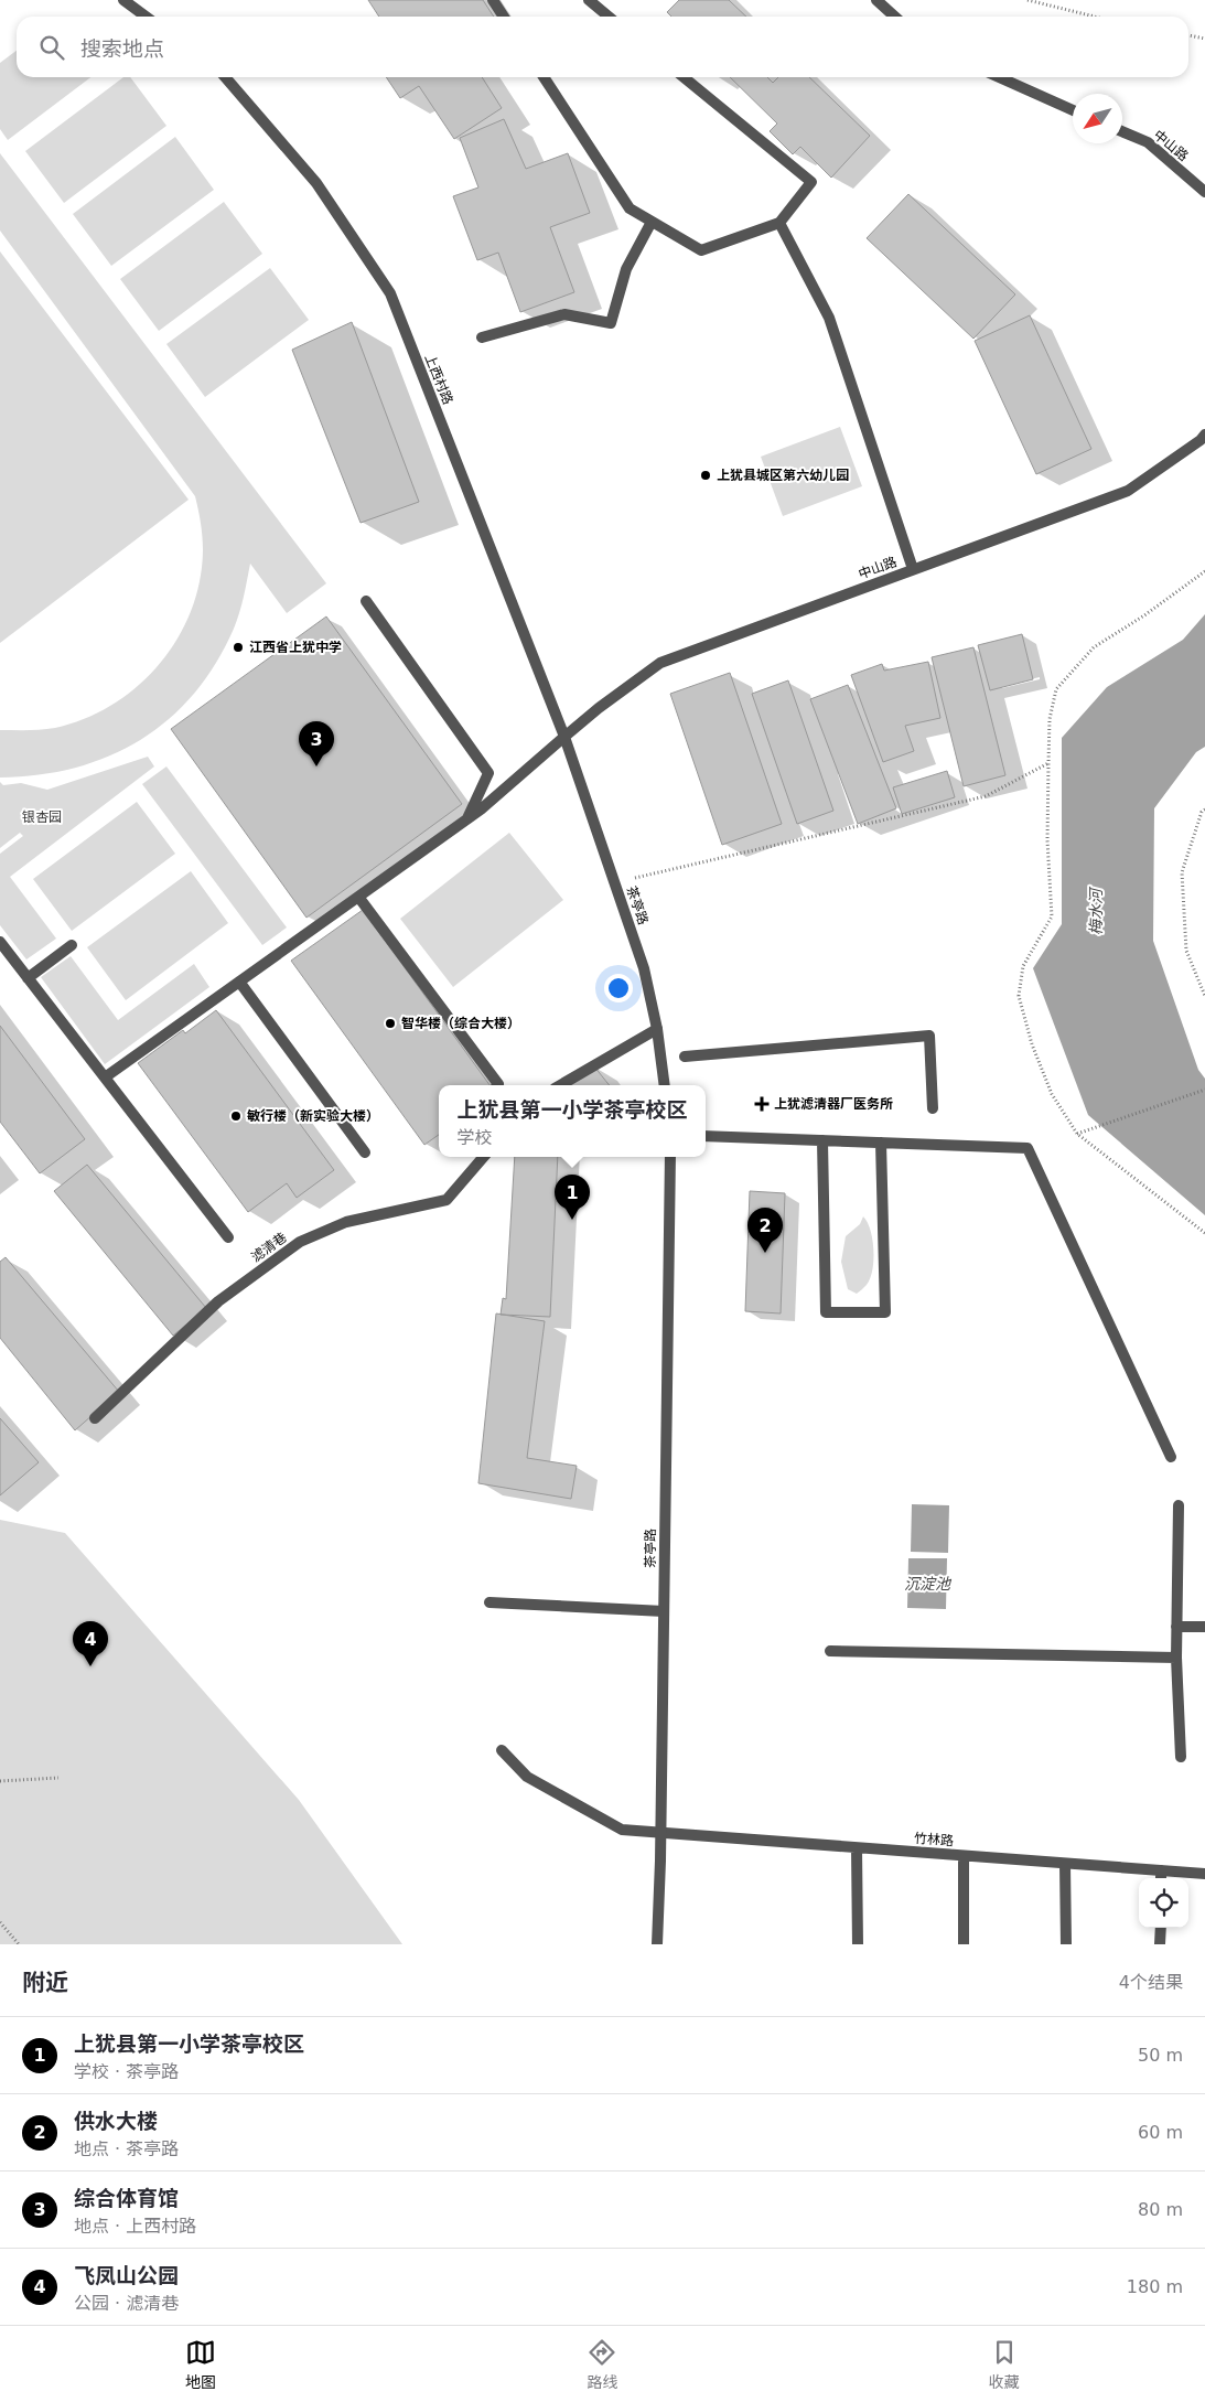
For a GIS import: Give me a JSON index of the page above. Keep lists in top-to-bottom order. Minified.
{"streets":{"street":["中山路","上西村路","茶亭路","滤清巷","竹林路"]},"crossings":[["中山路","上西村路"],["中山路","茶亭路"],["上西村路","茶亭路"],["茶亭路","竹林路"]],"water":["梅水河","沉淀池"],"parks":["银杏园"],"places":{"other":["上犹县城区第六幼儿园","江西省上犹中学","智华楼（综合大楼）","敏行楼（新实验大楼）"],"health":["上犹滤清器厂医务所"]},"north":"bottom left","page":{"search":"搜索地点","pins":["3","1","2","4"],"popup":["上犹县第一小学茶亭校区","学校"],"heading":["附近","4个结果"],"list":[{"mark":"1","name":"上犹县第一小学茶亭校区","note":"学校 · 茶亭路","value":"50 m"},{"mark":"2","name":"供水大楼","note":"地点 · 茶亭路","value":"60 m"},{"mark":"3","name":"综合体育馆","note":"地点 · 上西村路","value":"80 m"},{"mark":"4","name":"飞凤山公园","note":"公园 · 滤清巷","value":"180 m"}],"nav":["地图","路线","收藏"]}}
